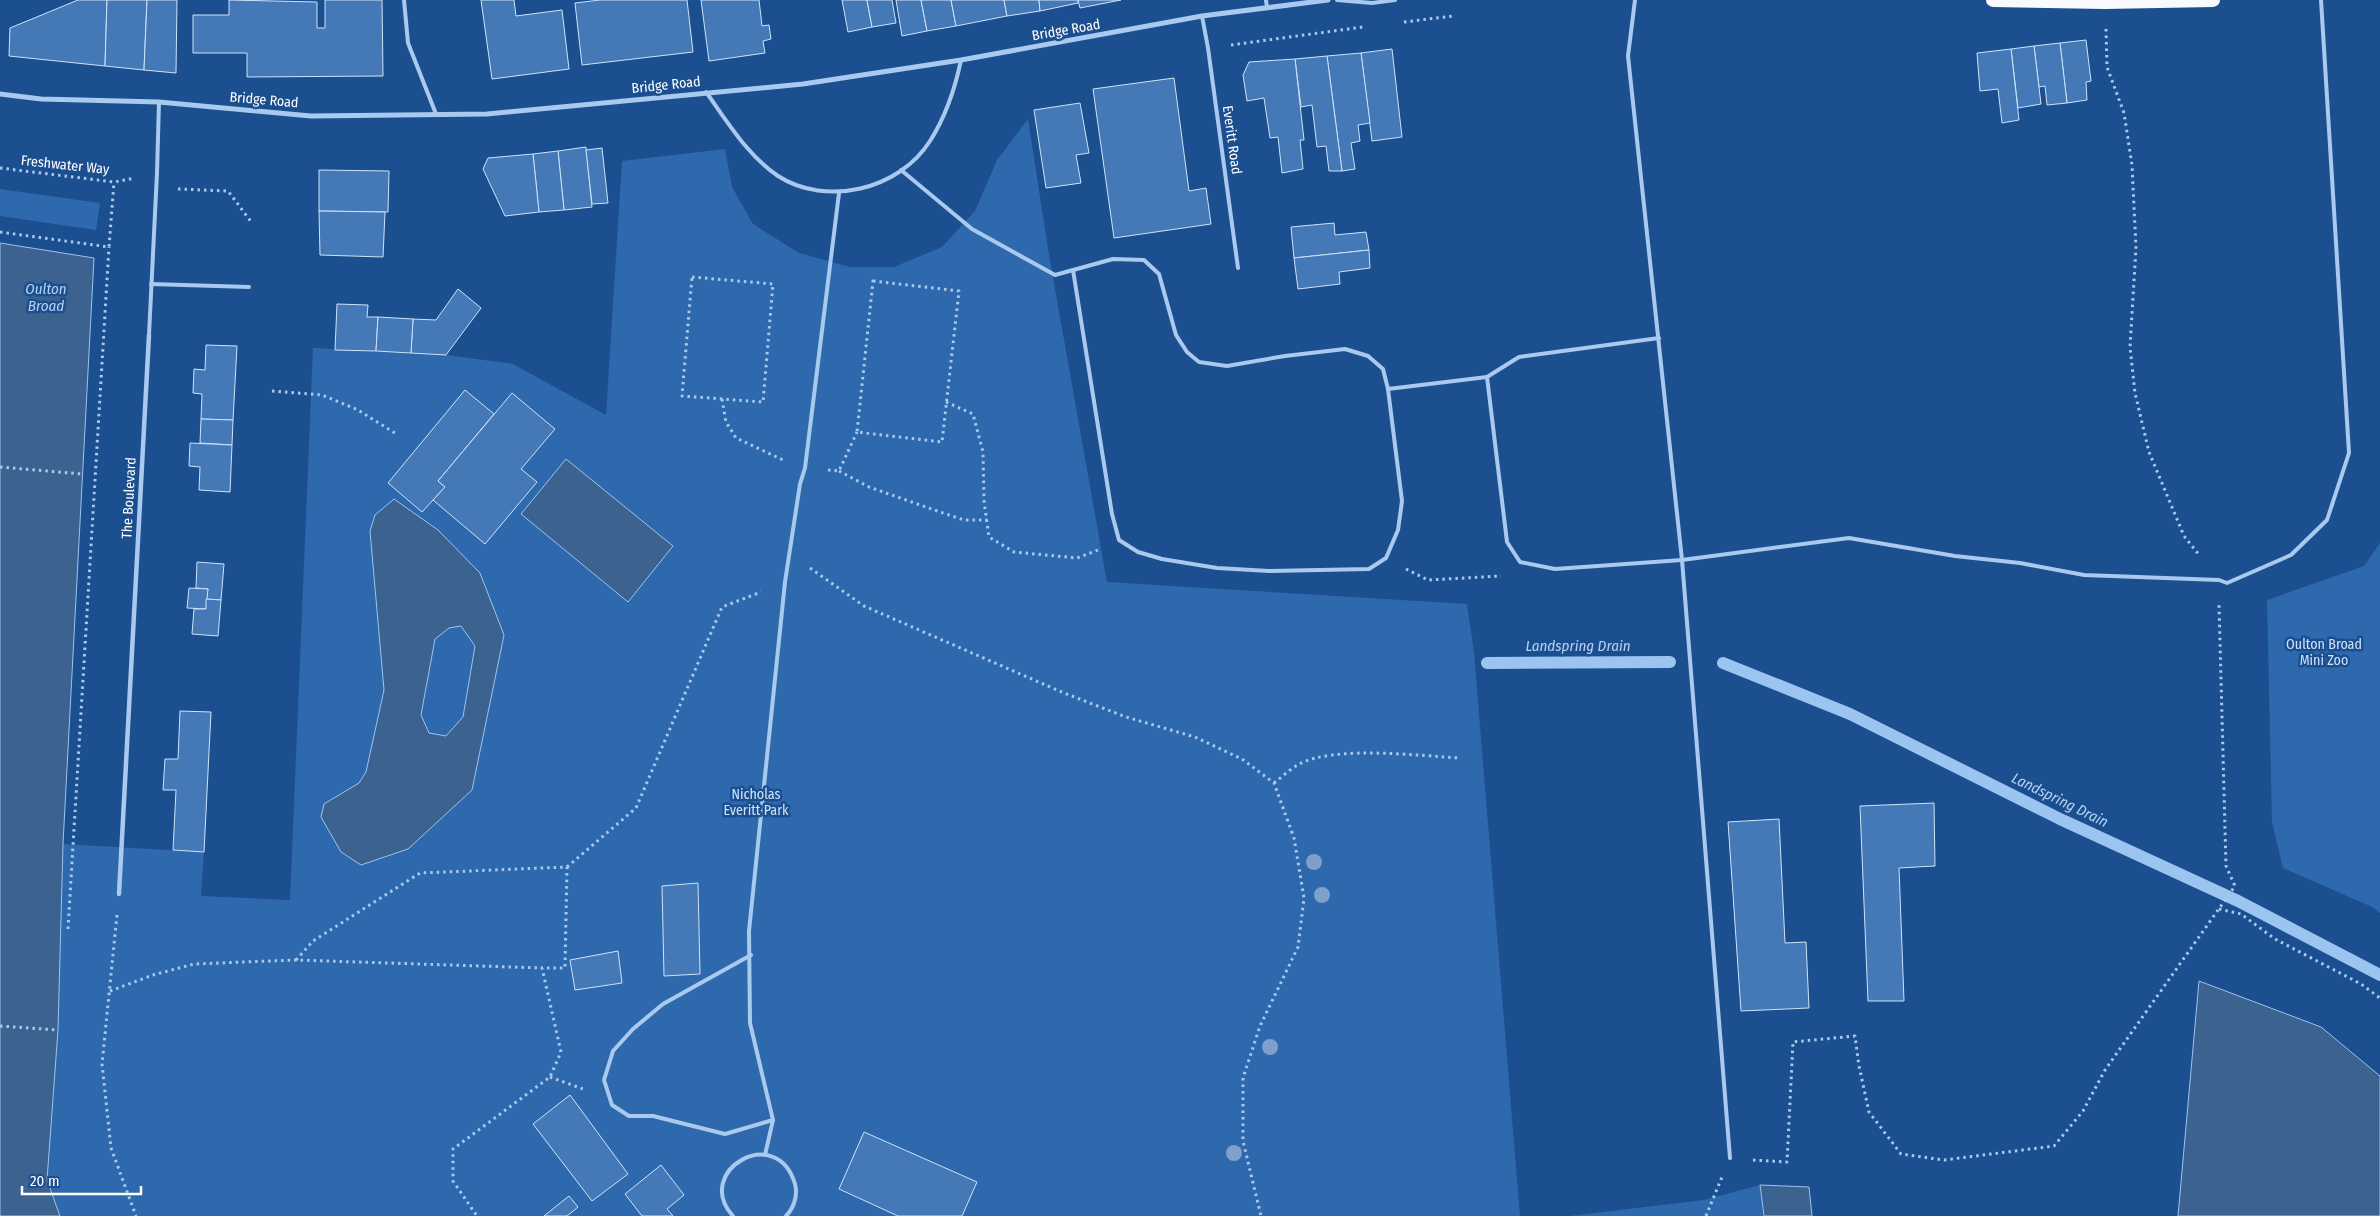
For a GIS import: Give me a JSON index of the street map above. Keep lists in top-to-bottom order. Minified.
{"streets":{"street":["Bridge Road","The Boulevard"],"lane":["Everitt Road"],"path":["Freshwater Way"]},"crossings":[["Bridge Road","Everitt Road"],["Bridge Road","The Boulevard"],["Freshwater Way","The Boulevard"]],"water":["Oulton Broad","Landspring Drain"],"parks":["Oulton Broad Mini Zoo","Nicholas Everitt Park"],"scale_bar":"20 m"}
